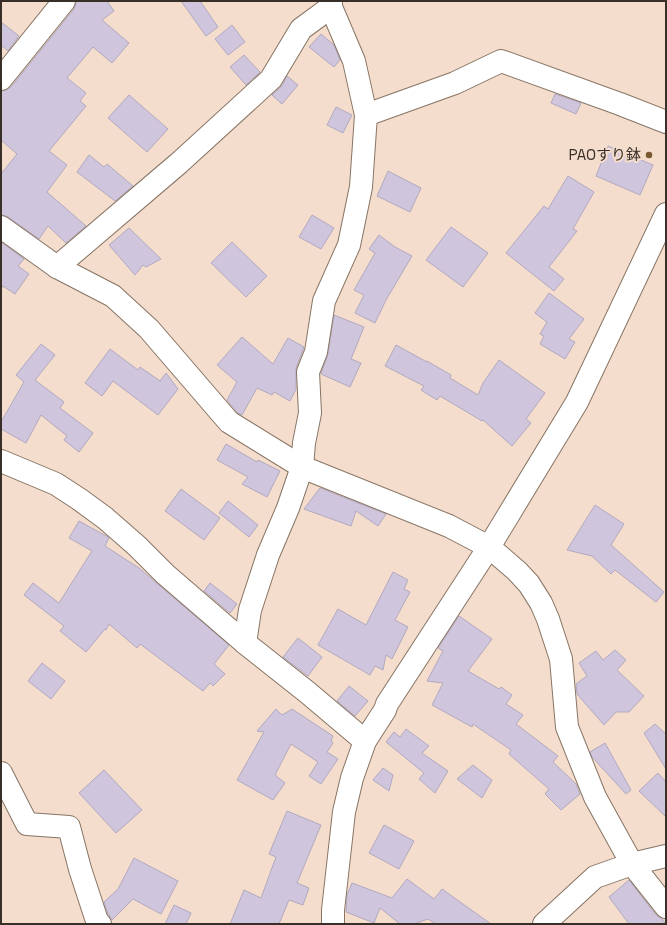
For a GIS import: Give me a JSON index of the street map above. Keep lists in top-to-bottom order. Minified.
{"places":["PAOすり鉢"]}
